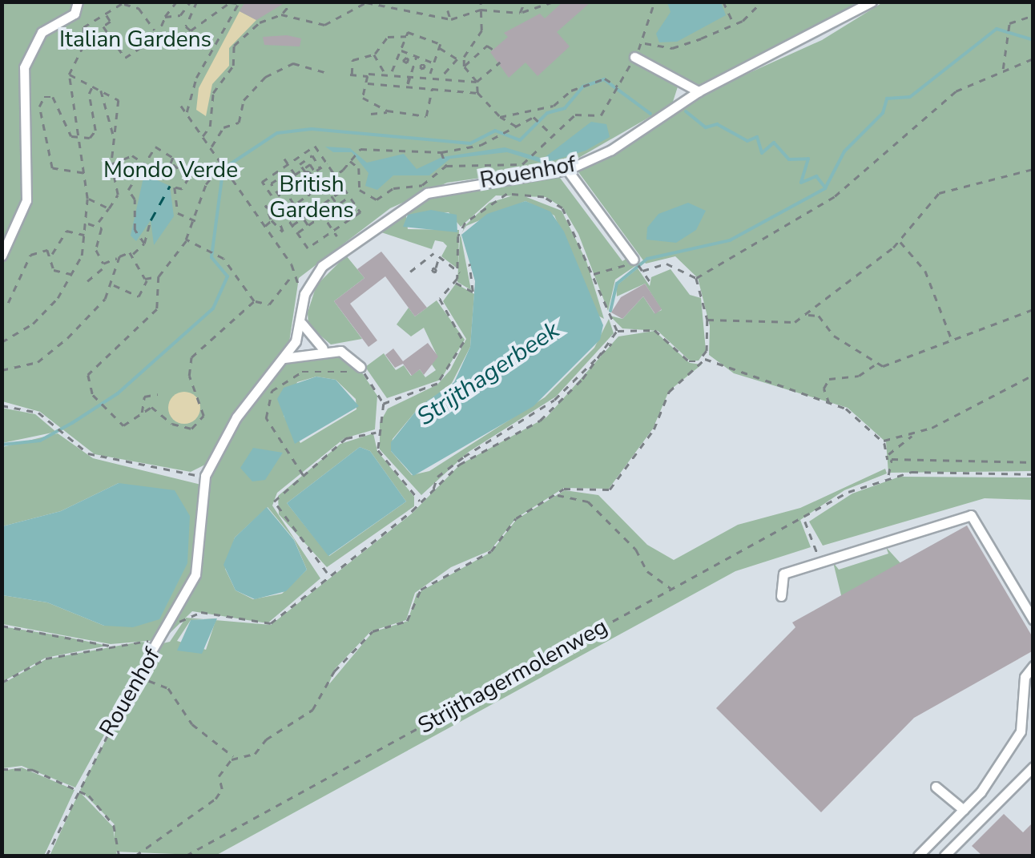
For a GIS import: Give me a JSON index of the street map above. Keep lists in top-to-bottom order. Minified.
{"streets":{"street":["Rouenhof"],"path":["Strijthagermolenweg"]},"water":["Strijthagerbeek"],"parks":["Italian Gardens","Mondo Verde","British Gardens"]}
